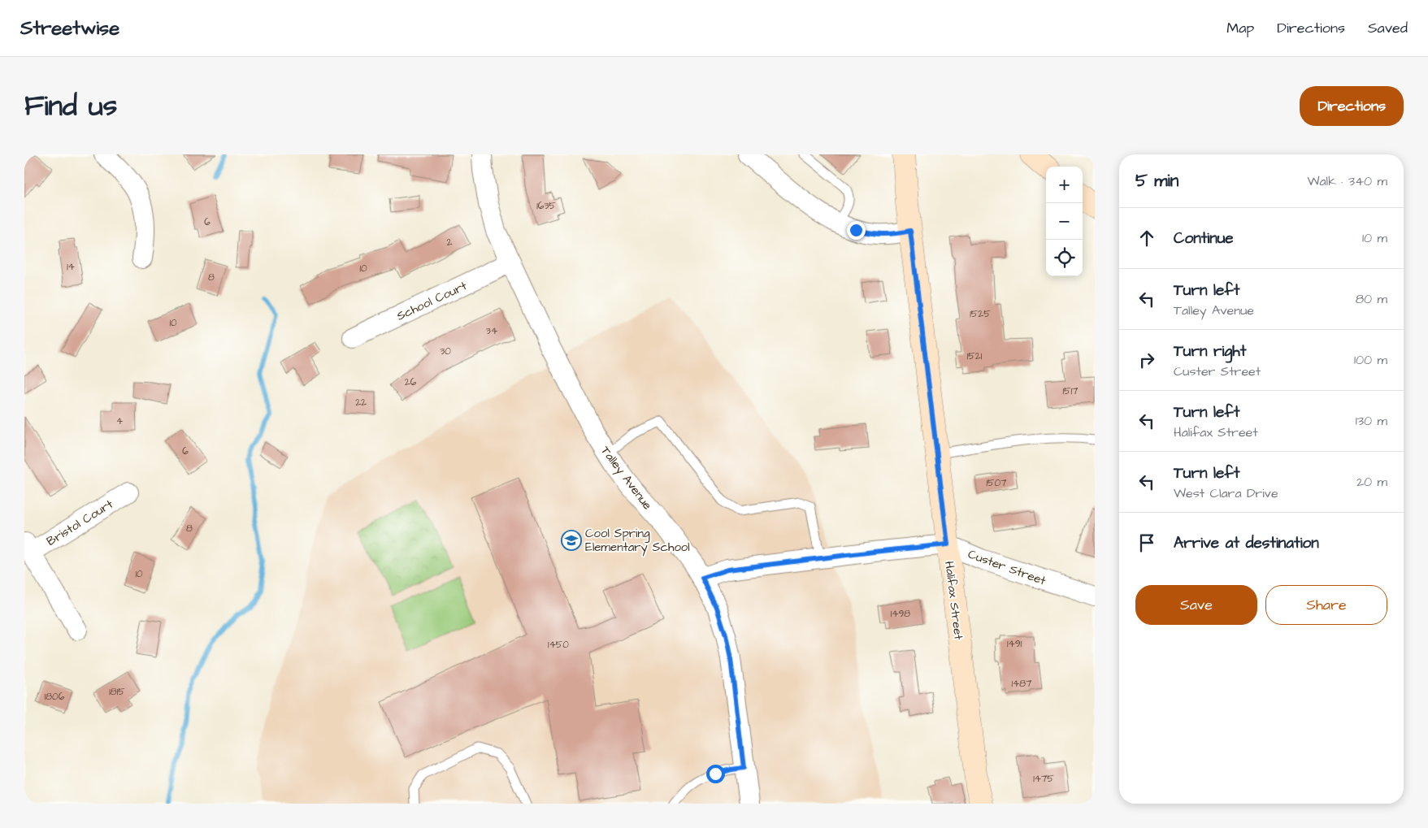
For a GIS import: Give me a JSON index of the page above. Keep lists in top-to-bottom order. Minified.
{"streets":{"main road":["Halifax Street"],"street":["School Court","Talley Avenue","Bristol Court","Custer Street"]},"crossings":[["School Court","Talley Avenue"],["Talley Avenue","Custer Street"],["Custer Street","Halifax Street"]],"places":{"school or university":["Cool Spring Elementary School"]},"house_numbers":["1635","6","2","14","10","8","1525","10","34","30","1521","26","1517","22","4","6","1507","8","10","1498","1491","1450","1487","1815","1806","1475"],"page":{"header":"Streetwise","nav":["Map","Directions","Saved"],"title":"Find us","buttons":["Directions",["Save","Share"]],"heading":["5 min","Walk · 340 m"],"map_buttons":["+","−"],"list":[["Continue","10 m"],["Turn left","Talley Avenue","80 m"],["Turn right","Custer Street","100 m"],["Turn left","Halifax Street","130 m"],["Turn left","West Clara Drive","20 m"],"Arrive at destination"]}}
